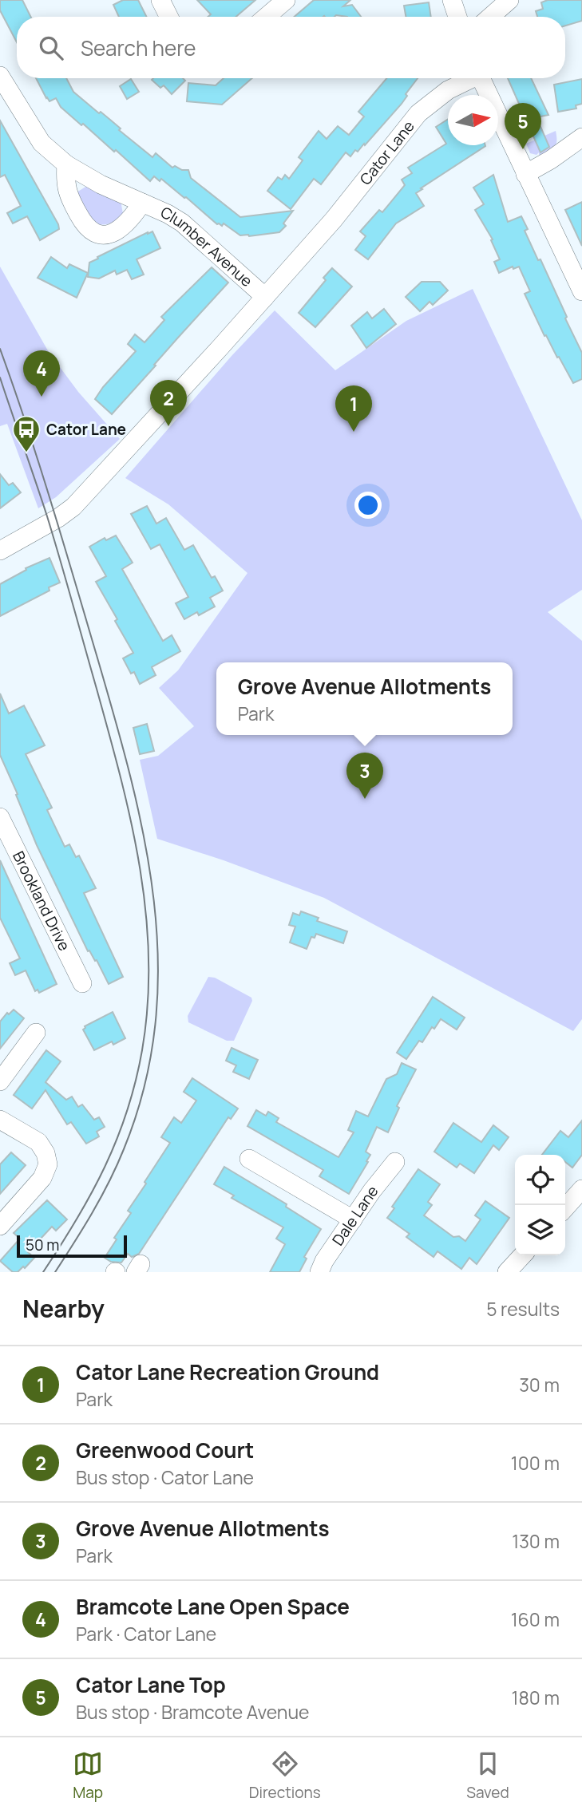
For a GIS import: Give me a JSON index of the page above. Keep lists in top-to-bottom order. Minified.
{"streets":{"street":["Cator Lane","Clumber Avenue","Brookland Drive","Dale Lane"]},"crossings":[["Cator Lane","Clumber Avenue"]],"places":{"bus stop":["Cator Lane"]},"scale_bar":"50 m","north":"right","page":{"search":"Search here","pins":["5","4","2","1","3"],"popup":["Grove Avenue Allotments","Park"],"scale":"50 m","heading":["Nearby","5 results"],"list":[{"mark":"1","name":"Cator Lane Recreation Ground","note":"Park","value":"30 m"},{"mark":"2","name":"Greenwood Court","note":"Bus stop · Cator Lane","value":"100 m"},{"mark":"3","name":"Grove Avenue Allotments","note":"Park","value":"130 m"},{"mark":"4","name":"Bramcote Lane Open Space","note":"Park · Cator Lane","value":"160 m"},{"mark":"5","name":"Cator Lane Top","note":"Bus stop · Bramcote Avenue","value":"180 m"}],"nav":["Map","Directions","Saved"]}}
